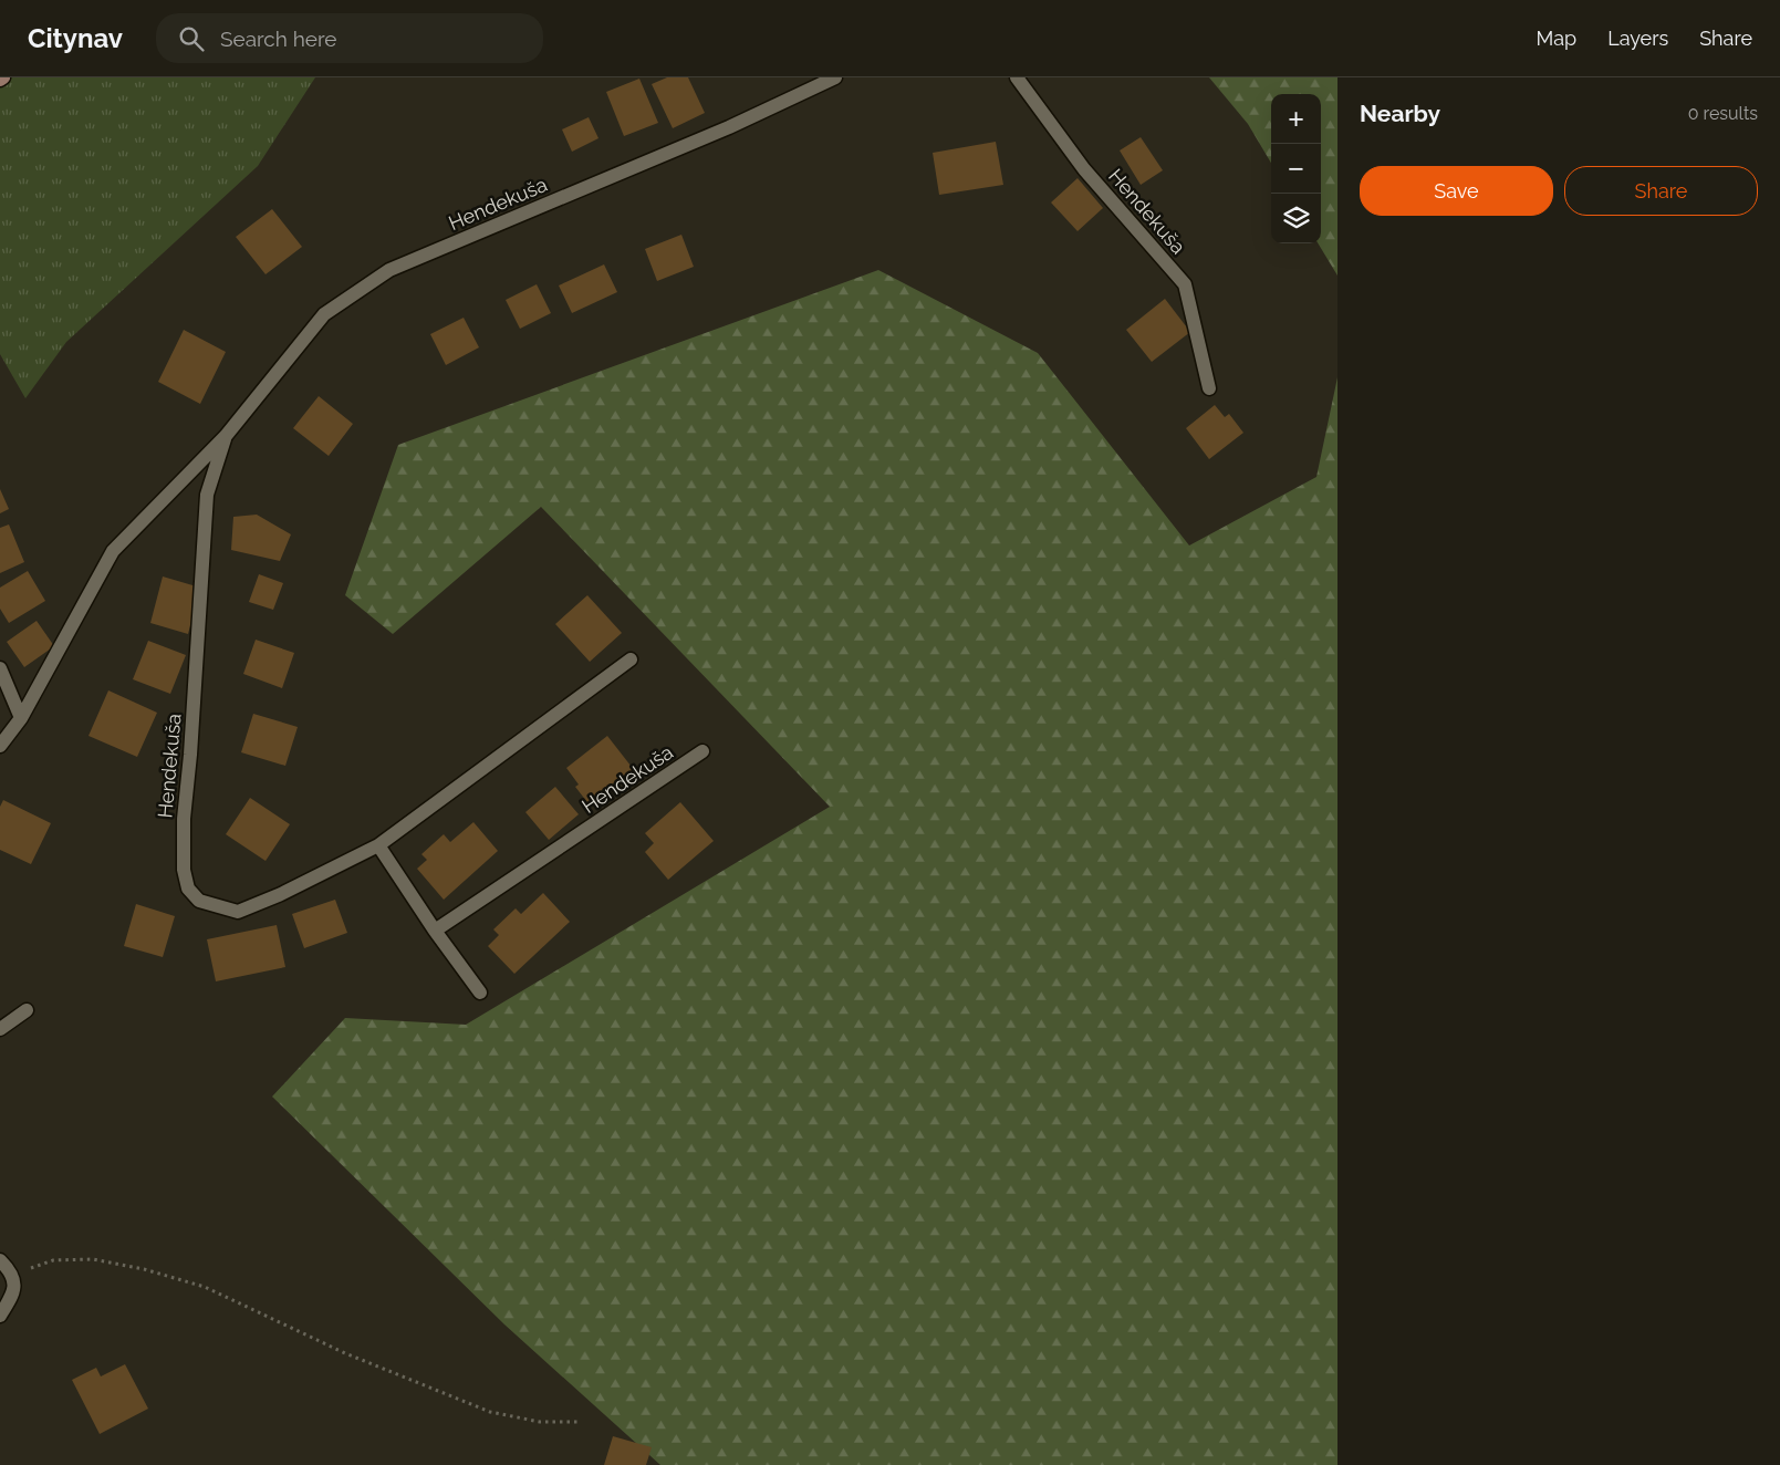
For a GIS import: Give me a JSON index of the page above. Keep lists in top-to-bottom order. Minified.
{"streets":{"street":["Hendekuša"]},"page":{"header":"Citynav","search":"Search here","nav":["Map","Layers","Share"],"heading":["Nearby","0 results"],"map_buttons":["+","−"],"buttons":["Save","Share"]}}
